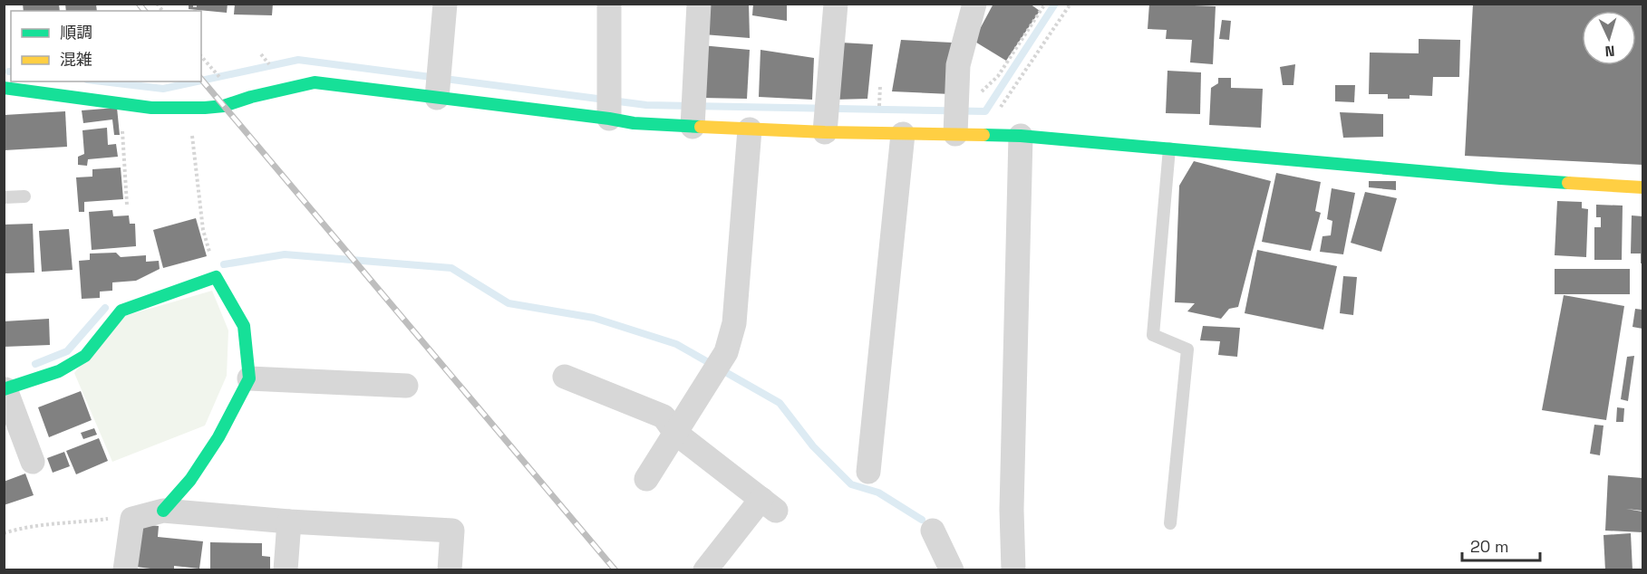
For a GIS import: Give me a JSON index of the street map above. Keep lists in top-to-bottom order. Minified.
{"legend":["順調","混雑"],"scale_bar":"20 m","north":"bottom"}
